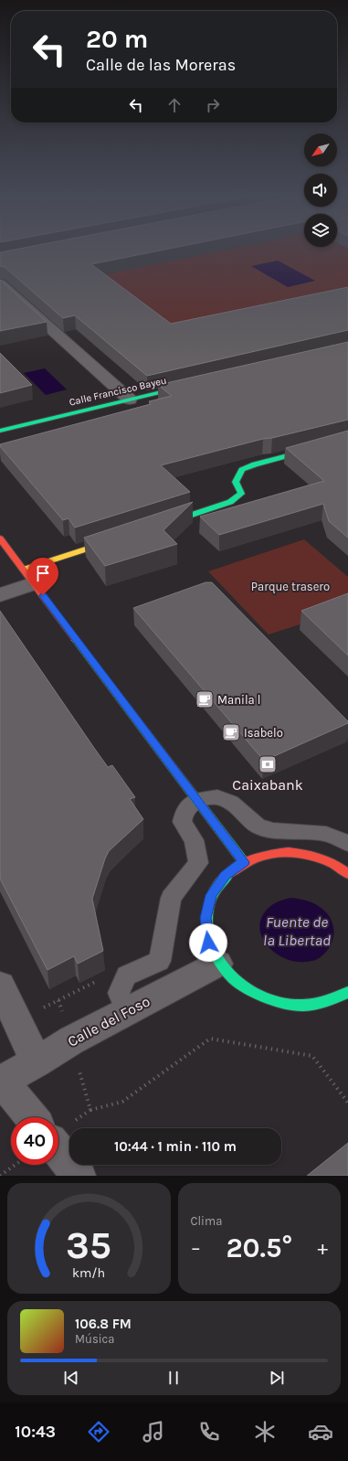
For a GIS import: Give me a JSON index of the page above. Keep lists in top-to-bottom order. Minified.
{"streets":{"street":["Calle Francisco Bayeu","Calle del Foso"]},"water":["Fuente de la Libertad"],"parks":["Parque trasero"],"places":{"cafe":["Manila l","Isabelo"],"bank":["Caixabank"]},"north":"bottom left","page":{"turn":["20 m","Calle de las Moreras"],"limit":"40","trip":"10:44 · 1 min · 110 m","tile":"Clima","heat":["−","20.5°","+"],"song":["106.8 FM","Música"],"tabs":"10:43","gauge":["35","km/h"]}}
